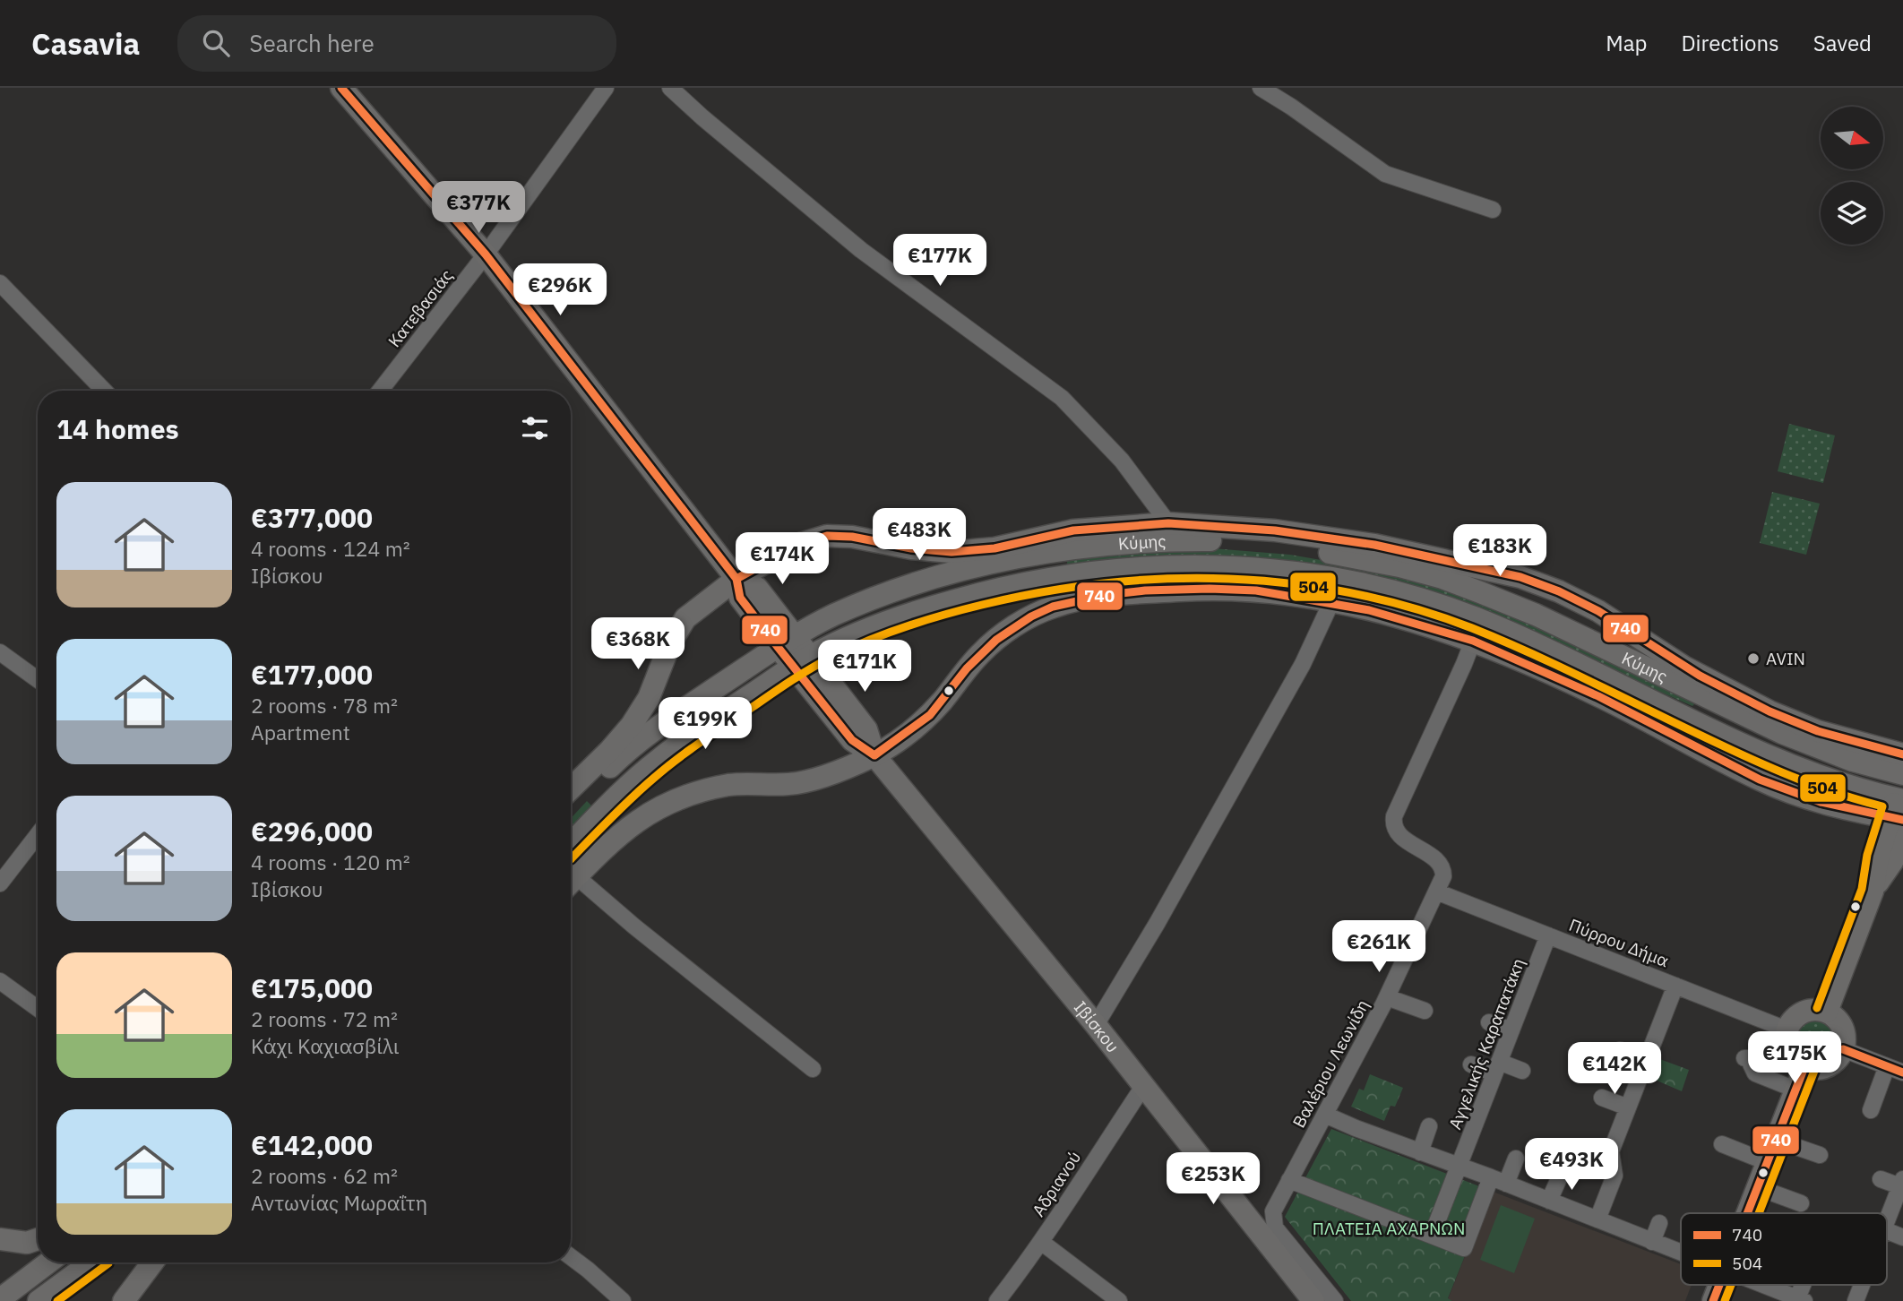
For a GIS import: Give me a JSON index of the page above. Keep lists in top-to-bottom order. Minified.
{"streets":{"street":["Κατεβασιάς","Κύμης","Πύρρου Δήμα","Ιβίσκου","Αγγελικής Καραπατάκη","Βαλέριου Λεωνίδη","Αδριανού"]},"crossings":[["Κατεβασιάς","Ιβίσκου"],["Κύμης","Ιβίσκου"],["Πύρρου Δήμα","Αγγελικής Καραπατάκη"],["Πύρρου Δήμα","Βαλέριου Λεωνίδη"],["Ιβίσκου","Αδριανού"]],"parks":["ΠΛΑΤΕΙΑ ΑΧΑΡΝΩΝ"],"places":["AVIN"],"lines":["transit line 740","transit line 504"],"legend":["740","504"],"north":"right","page":{"header":"Casavia","search":"Search here","nav":["Map","Directions","Saved"],"price":["€377K","€177K","€296K","€483K","€183K","€174K","€368K","€171K","€199K","€261K","€175K","€142K","€493K","€253K"],"heading":"14 homes","list":[{"name":"€377,000","note":"4 rooms · 124 m² · Ιβίσκου"},{"name":"€177,000","note":"2 rooms · 78 m² · Apartment"},{"name":"€296,000","note":"4 rooms · 120 m² · Ιβίσκου"},{"name":"€175,000","note":"2 rooms · 72 m² · Κάχι Καχιασβίλι"},{"name":"€142,000","note":"2 rooms · 62 m² · Αντωνίας Μωραΐτη"}]}}
